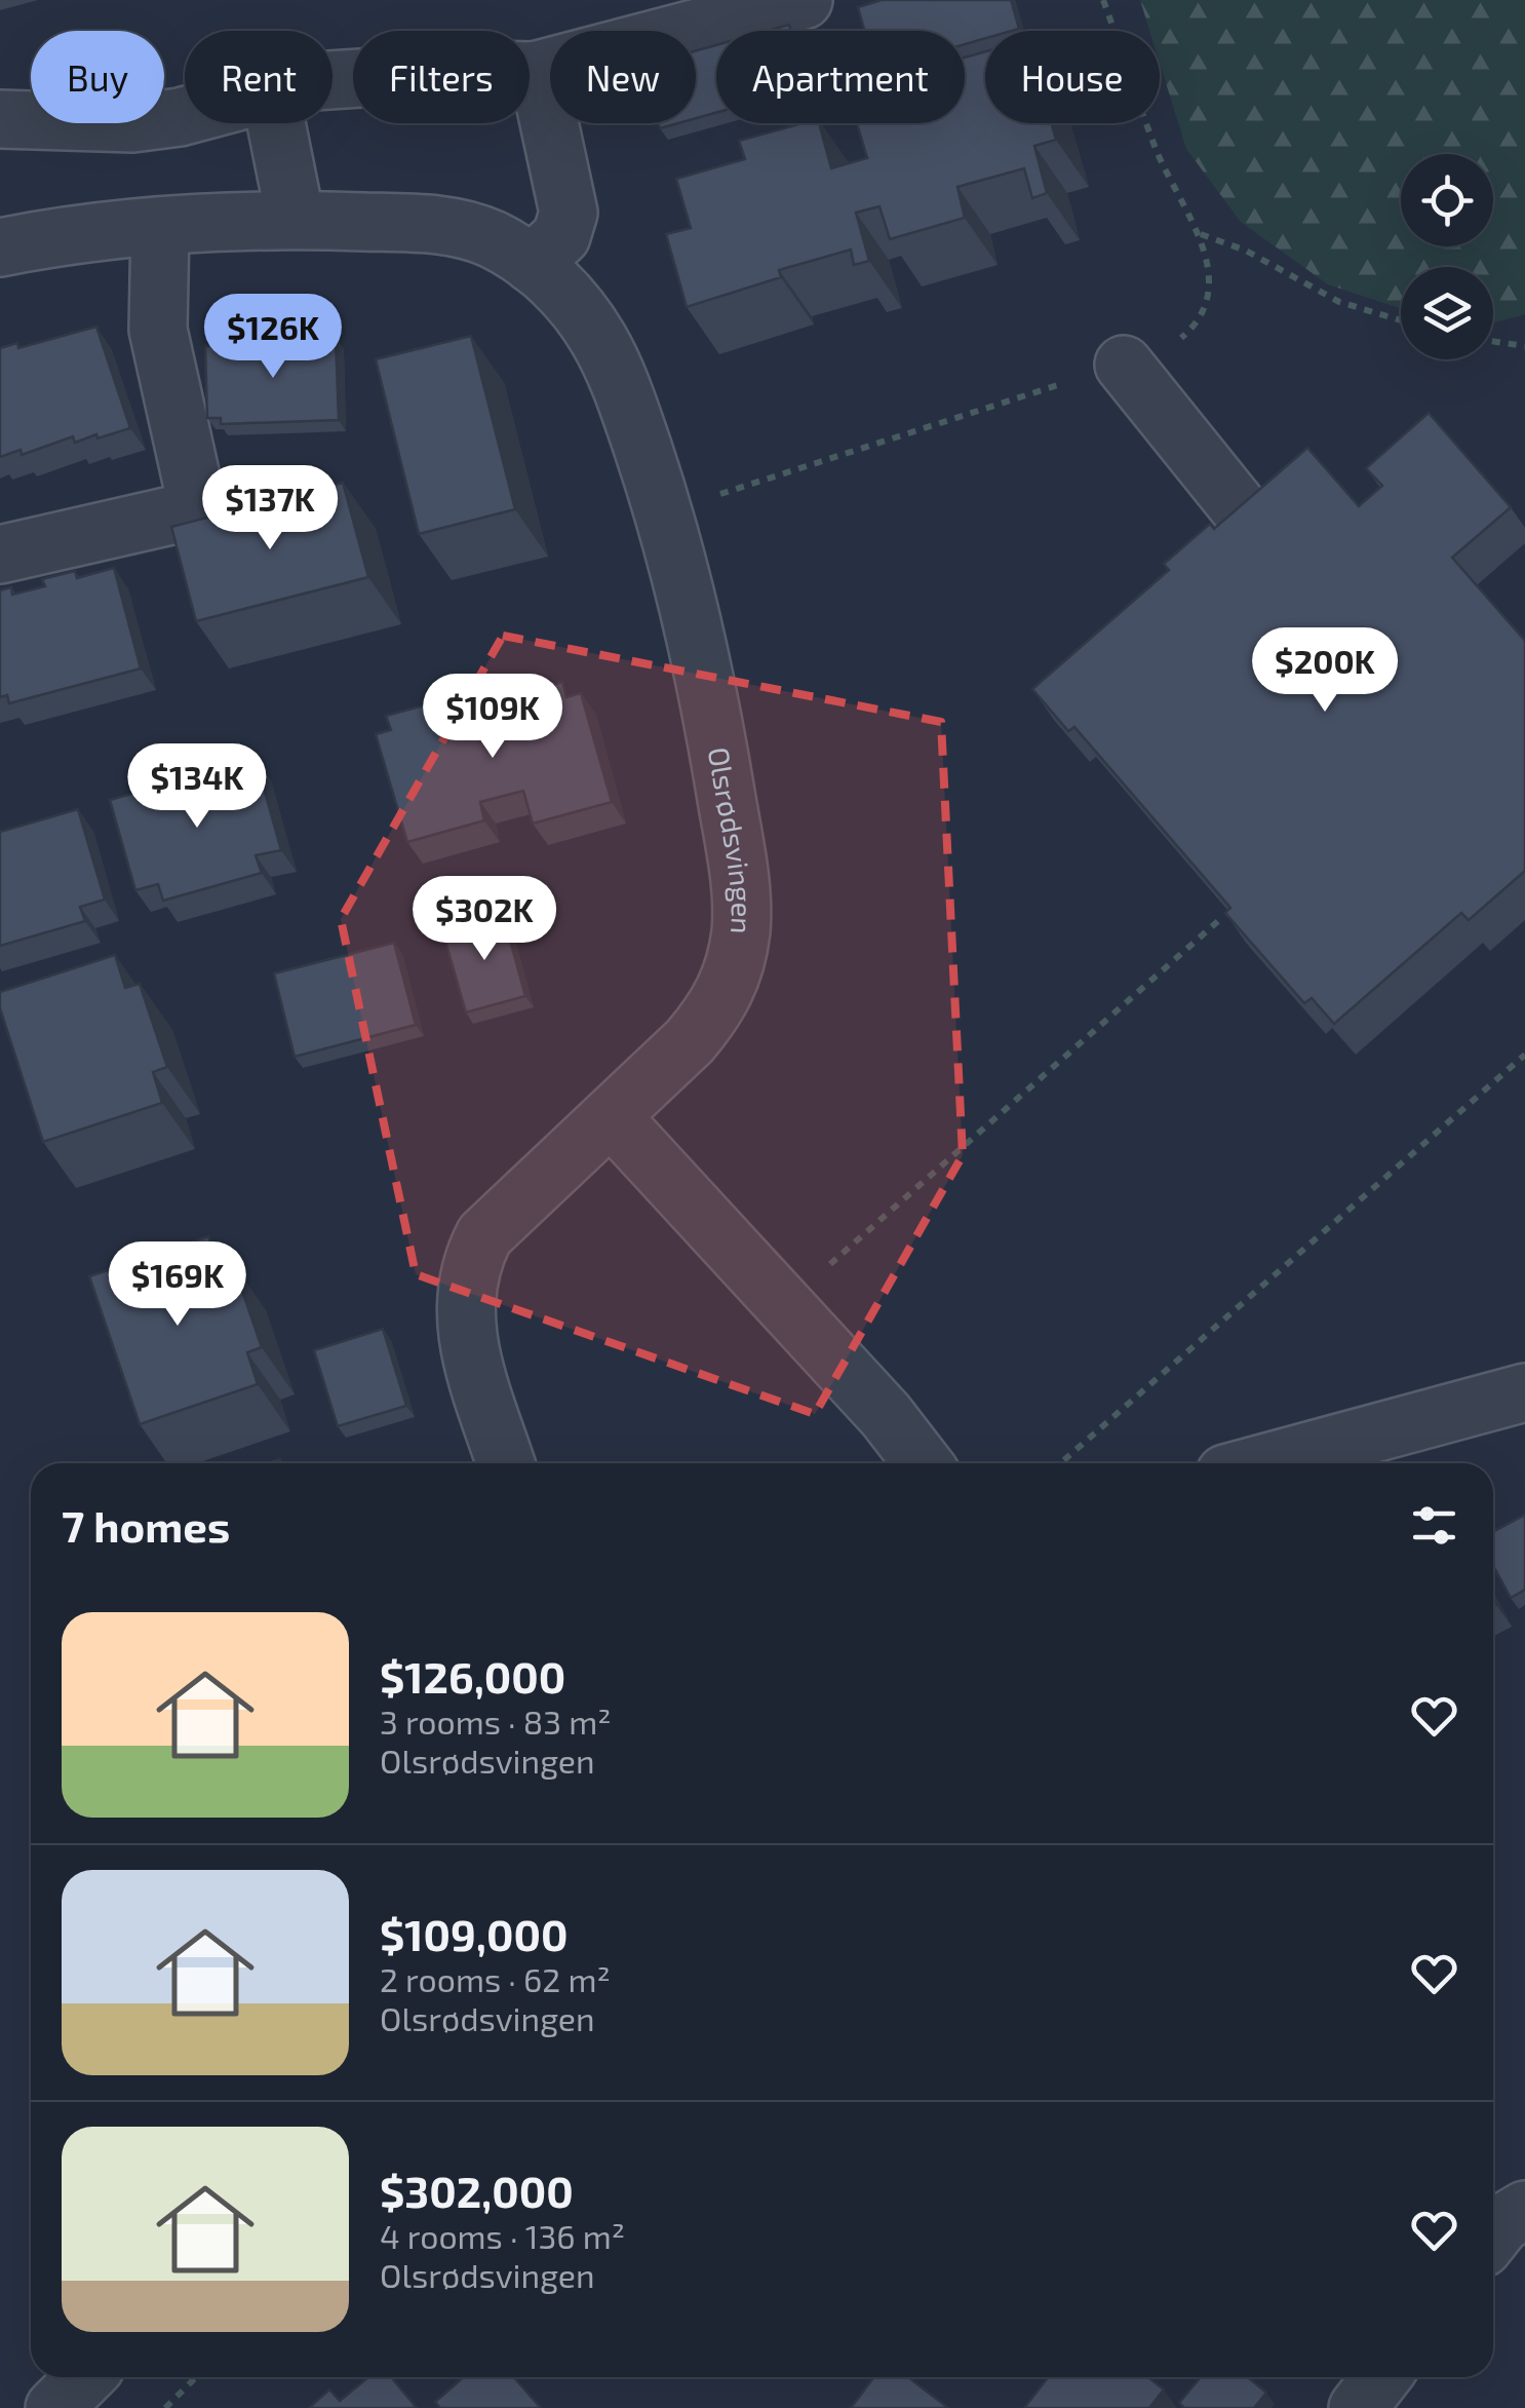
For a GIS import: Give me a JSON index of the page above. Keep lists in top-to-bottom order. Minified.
{"streets":{"street":["Olsrødsvingen"]},"page":{"chip":["Buy","Rent","Filters","New","Apartment","House"],"price":["$126K","$137K","$200K","$109K","$134K","$302K","$169K"],"heading":"7 homes","list":[{"name":"$126,000","note":"3 rooms · 83 m² · Olsrødsvingen"},{"name":"$109,000","note":"2 rooms · 62 m² · Olsrødsvingen"},{"name":"$302,000","note":"4 rooms · 136 m² · Olsrødsvingen"}]}}
